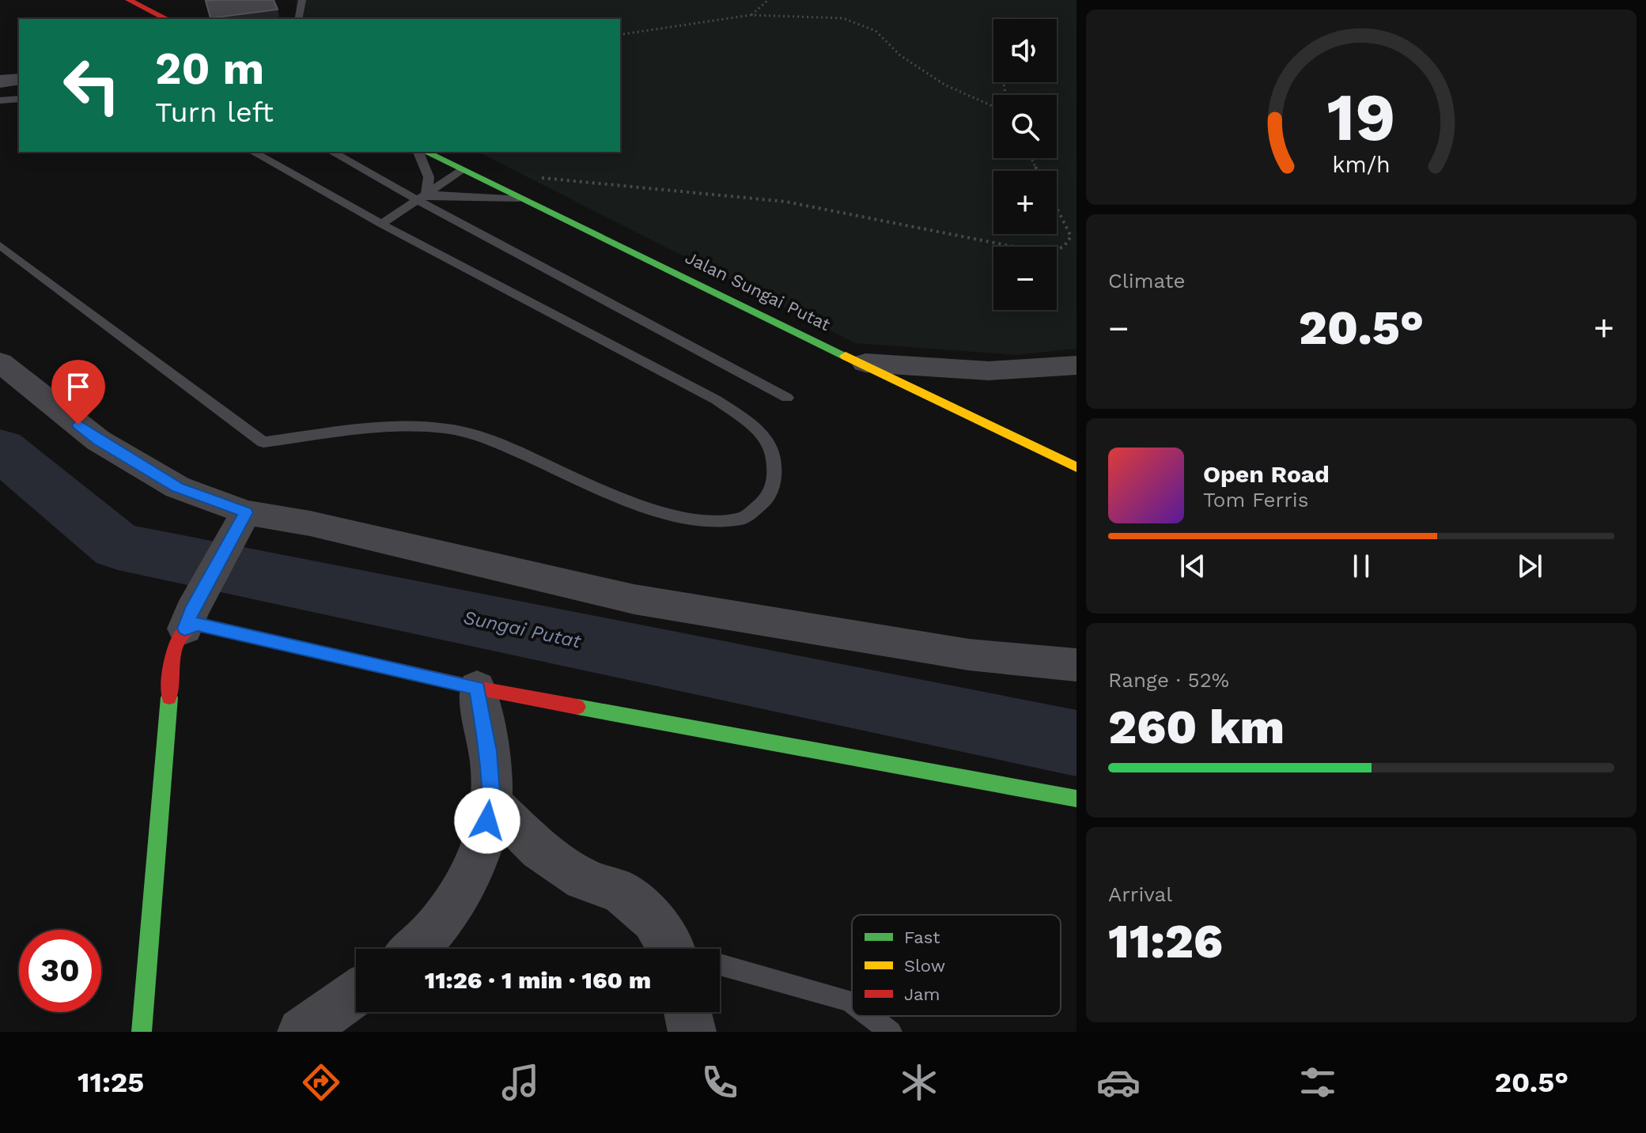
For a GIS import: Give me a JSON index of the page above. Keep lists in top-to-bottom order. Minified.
{"streets":{"main road":["Jalan Sungai Putat"]},"water":["Sungai Putat"],"legend":["Fast","Slow","Jam"],"page":{"map_buttons":["+","−"],"turn":["20 m","Turn left"],"tile":["Climate",["Range · 52%","260 km"],["Arrival","11:26"]],"heat":["−","20.5°","+"],"song":["Open Road","Tom Ferris"],"limit":"30","trip":"11:26 · 1 min · 160 m","tabs":["11:25","20.5°"],"gauge":["19","km/h"]}}
